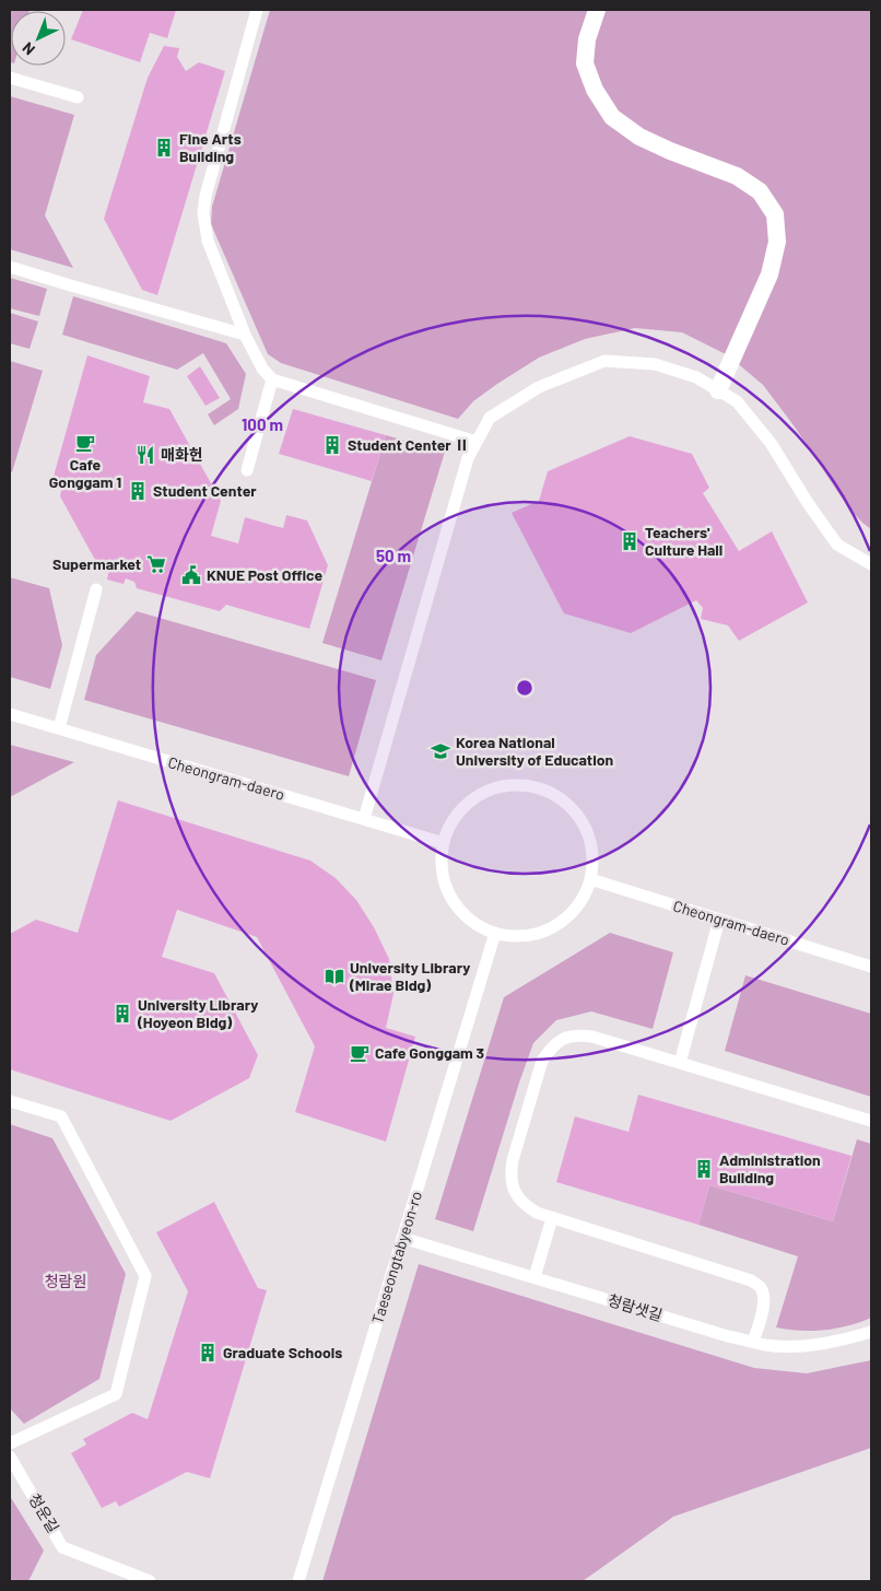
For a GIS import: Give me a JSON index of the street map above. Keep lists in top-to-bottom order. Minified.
{"streets":{"lane":["Cheongram-daero","Taeseongtabyeon-ro","청람샛길","청운길"]},"crossings":[["Cheongram-daero","Taeseongtabyeon-ro"],["Taeseongtabyeon-ro","청람샛길"]],"parks":["청람원"],"places":{"building":["Fine Arts Building","Student Center Ⅱ","Student Center","Teachers' Culture Hall","University Library (Hoyeon Bldg)","Administration Building","Graduate Schools"],"cafe":["Cafe Gonggam 1","Cafe Gonggam 3"],"restaurant":["매화헌"],"supermarket":["Supermarket"],"public building":["KNUE Post Office"],"school or university":["Korea National University of Education"],"library":["University Library (Mirae Bldg)"]},"north":"bottom left","rings":["100 m","50 m"]}
